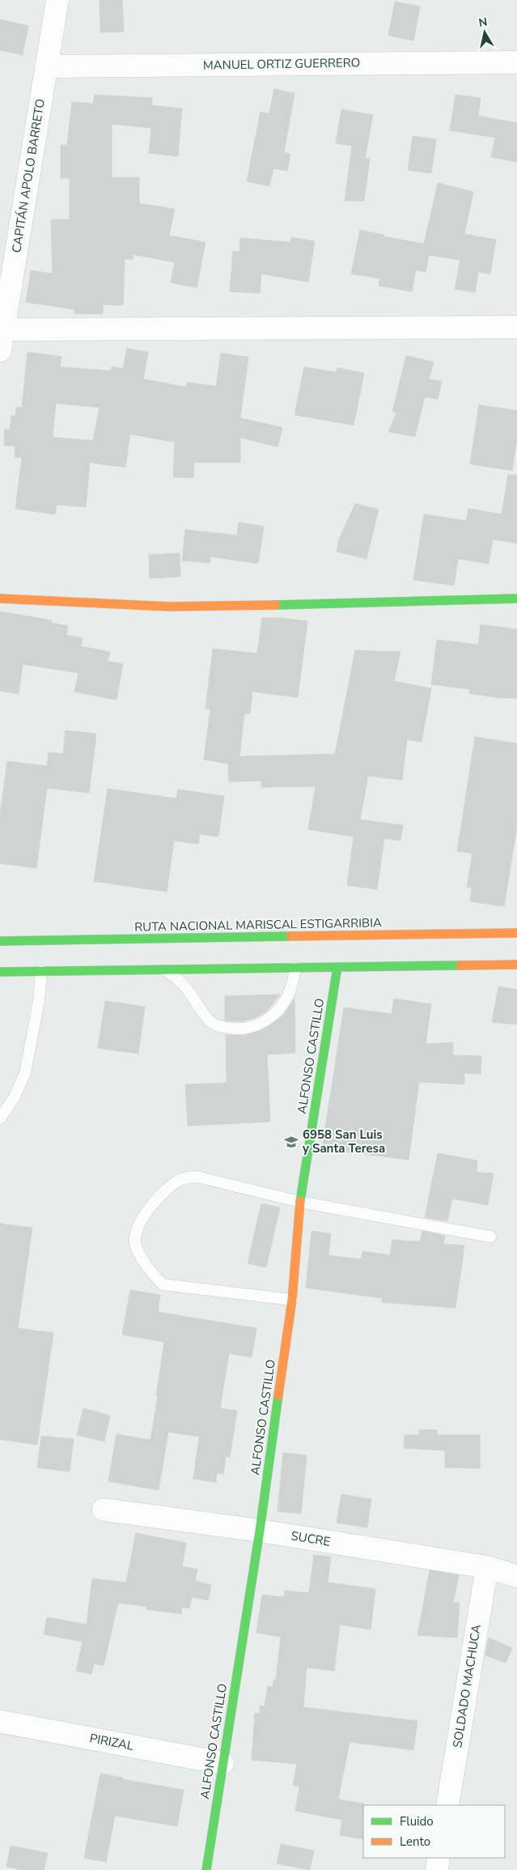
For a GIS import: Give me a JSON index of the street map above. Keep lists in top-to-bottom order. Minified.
{"streets":{"main road":["RUTA NACIONAL MARISCAL ESTIGARRIBIA","ALFONSO CASTILLO"],"street":["MANUEL ORTIZ GUERRERO","CAPITÁN APOLO BARRETO","SUCRE","SOLDADO MACHUCA","PIRIZAL"]},"crossings":[["MANUEL ORTIZ GUERRERO","CAPITÁN APOLO BARRETO"],["ALFONSO CASTILLO","SUCRE"],["ALFONSO CASTILLO","PIRIZAL"],["SUCRE","SOLDADO MACHUCA"]],"places":{"school or university":["6958 San Luis y Santa Teresa"]},"legend":["Fluido","Lento"],"north":"top"}
